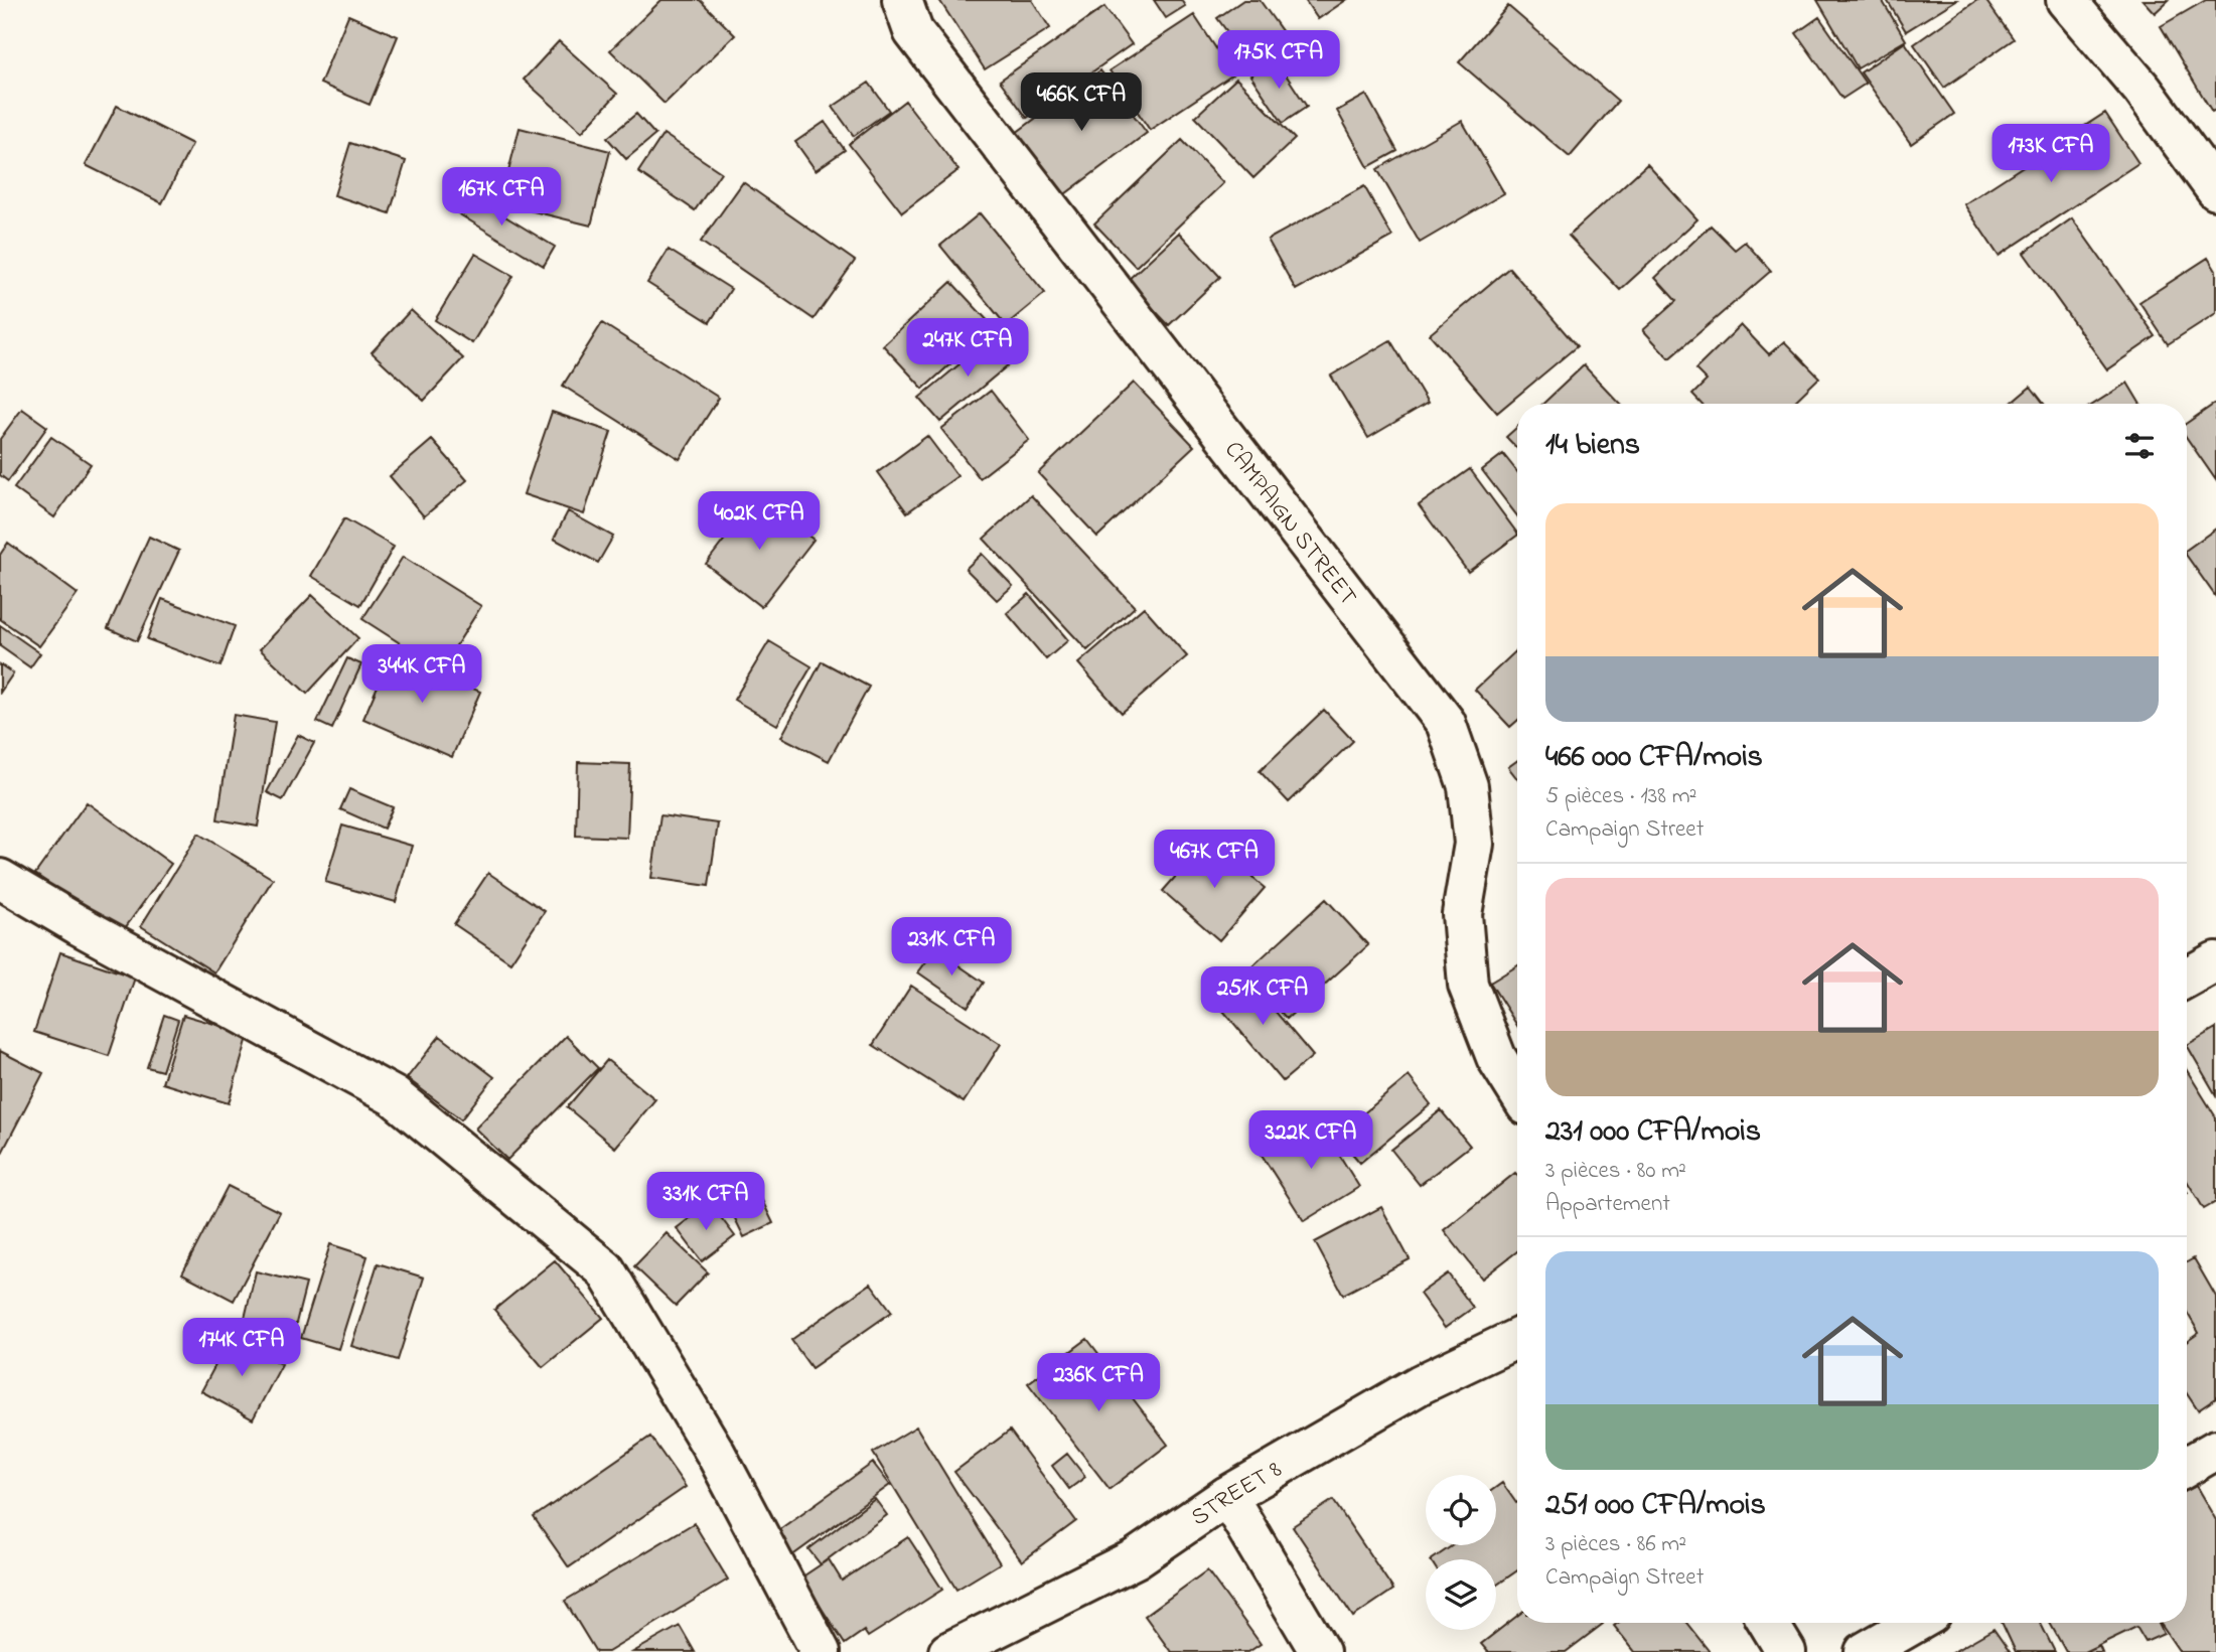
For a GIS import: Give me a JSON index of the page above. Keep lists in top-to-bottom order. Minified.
{"streets":{"street":["CAMPAIGN STREET","STREET 8"]},"page":{"price":["175K CFA","466K CFA","173K CFA","167K CFA","247K CFA","402K CFA","344K CFA","467K CFA","231K CFA","251K CFA","322K CFA","331K CFA","174K CFA","236K CFA"],"heading":"14 biens","list":[{"name":"466 000 CFA/mois","note":"5 pièces · 138 m² · Campaign Street"},{"name":"231 000 CFA/mois","note":"3 pièces · 80 m² · Appartement"},{"name":"251 000 CFA/mois","note":"3 pièces · 86 m² · Campaign Street"}]}}
